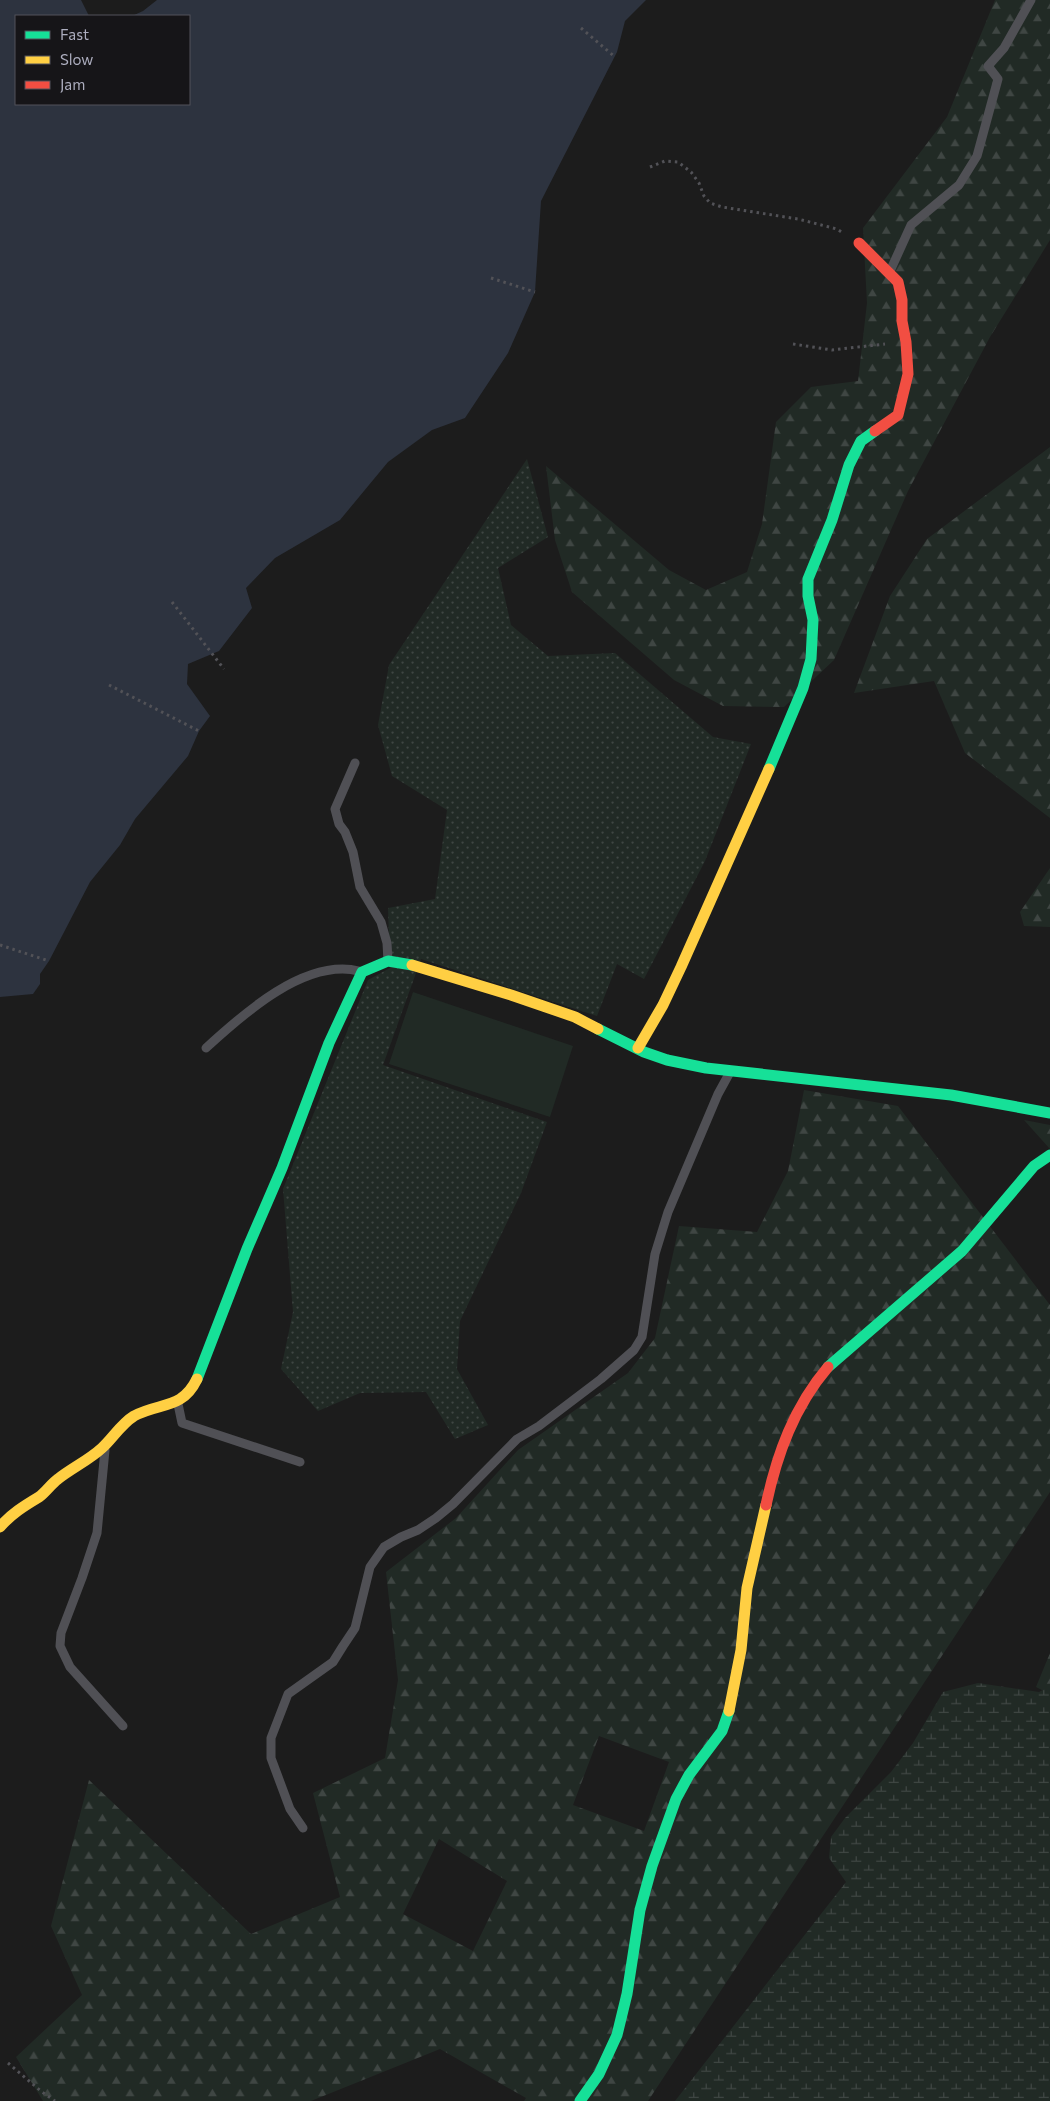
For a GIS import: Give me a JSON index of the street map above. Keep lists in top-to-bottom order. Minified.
{"legend":["Fast","Slow","Jam"]}
